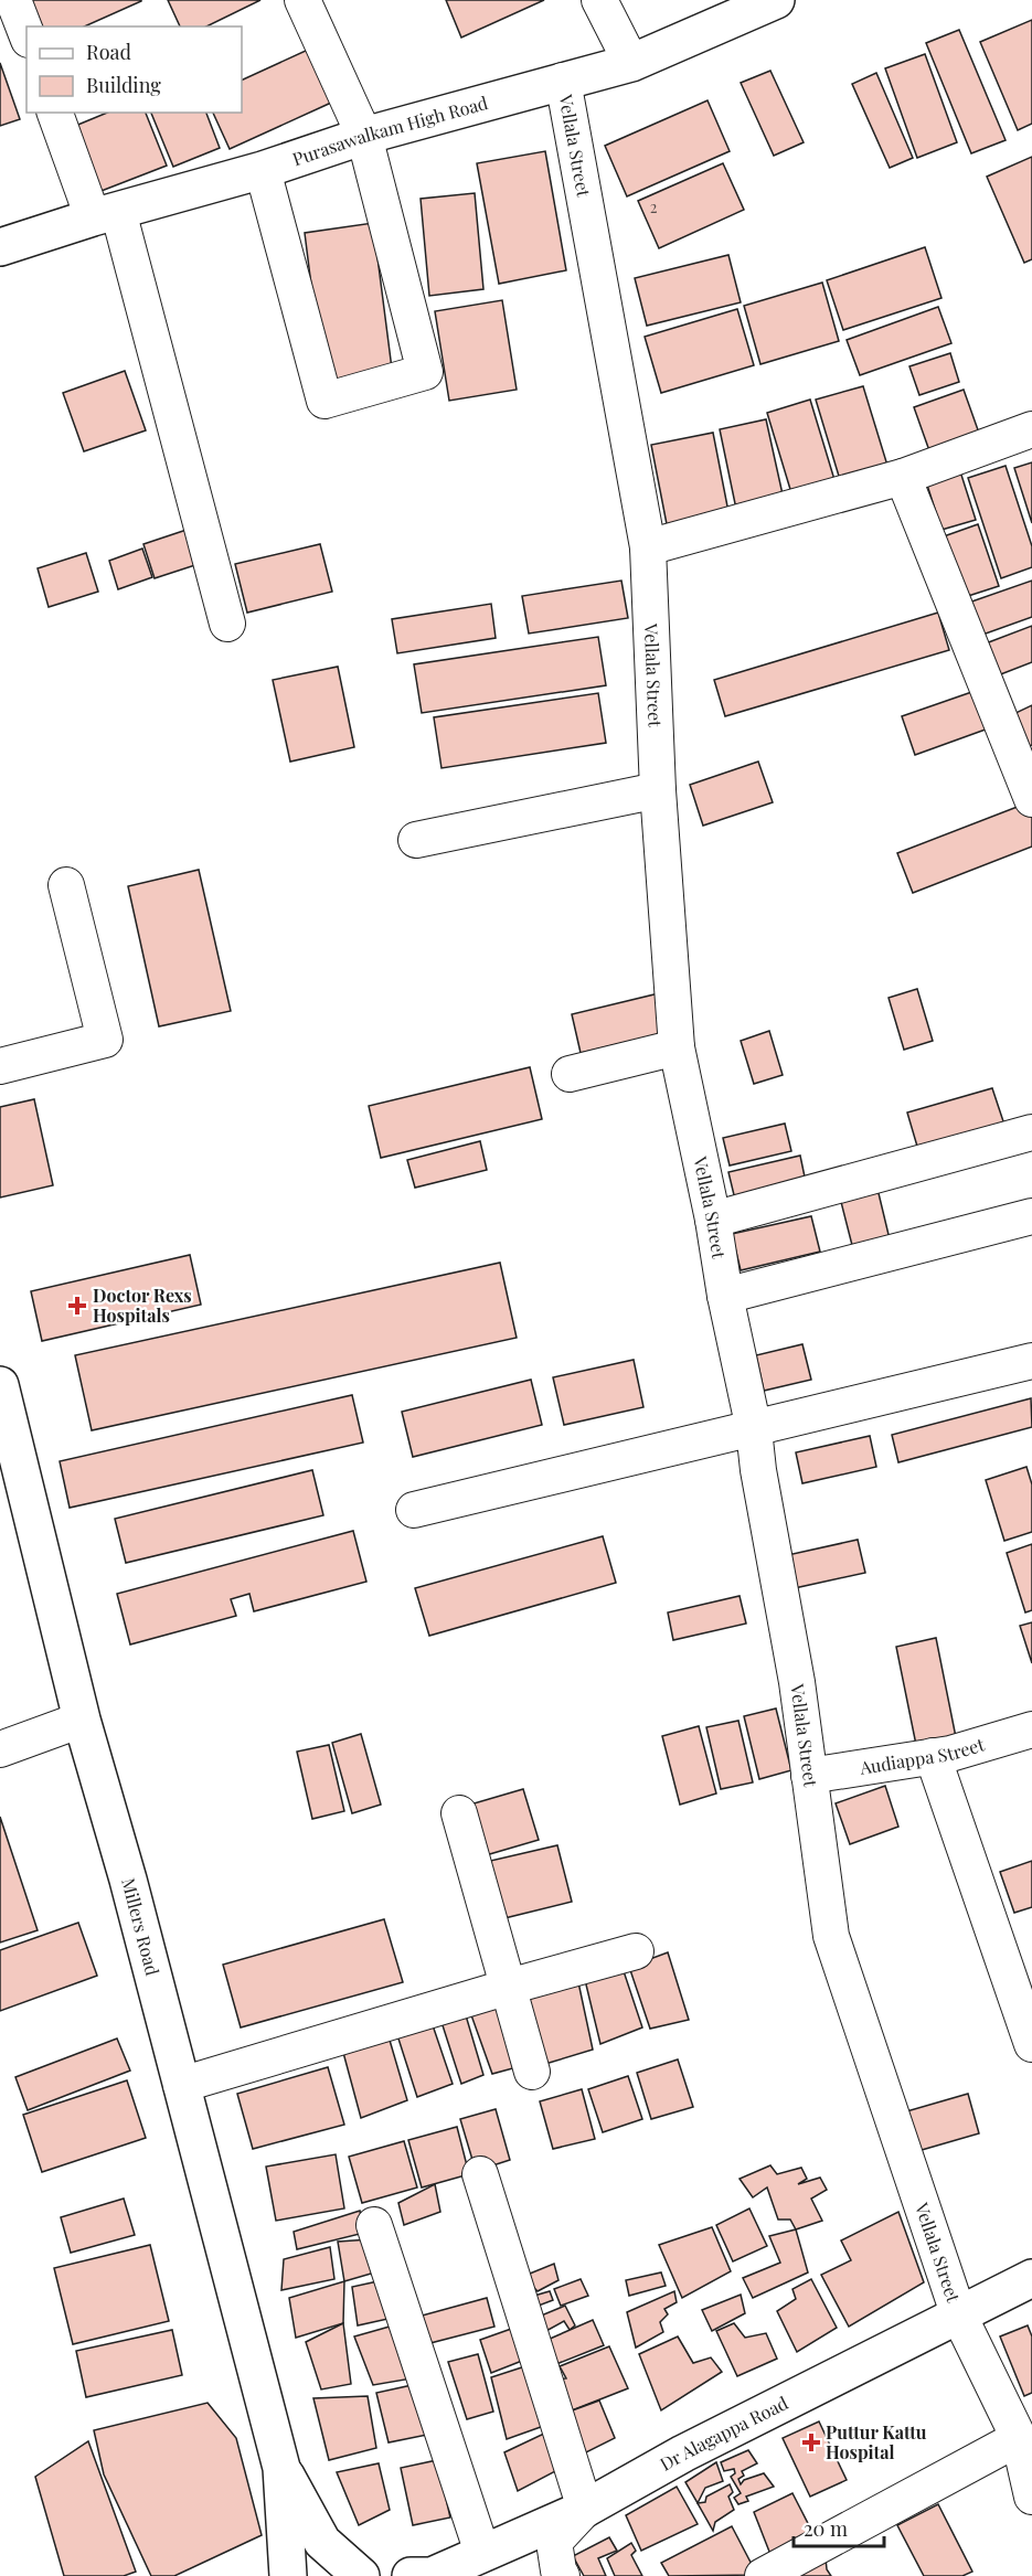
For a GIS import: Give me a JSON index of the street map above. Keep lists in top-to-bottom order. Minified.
{"streets":{"main road":["Purasawalkam High Road","Millers Road","Dr Alagappa Road"],"street":["Vellala Street","Audiappa Street"]},"crossings":[["Purasawalkam High Road","Vellala Street"],["Vellala Street","Audiappa Street"],["Vellala Street","Dr Alagappa Road"]],"places":{"health":["Doctor Rexs Hospitals","Puttur Kattu Hospital"]},"house_numbers":["2"],"legend":["Road","Building"],"scale_bar":"20 m"}
